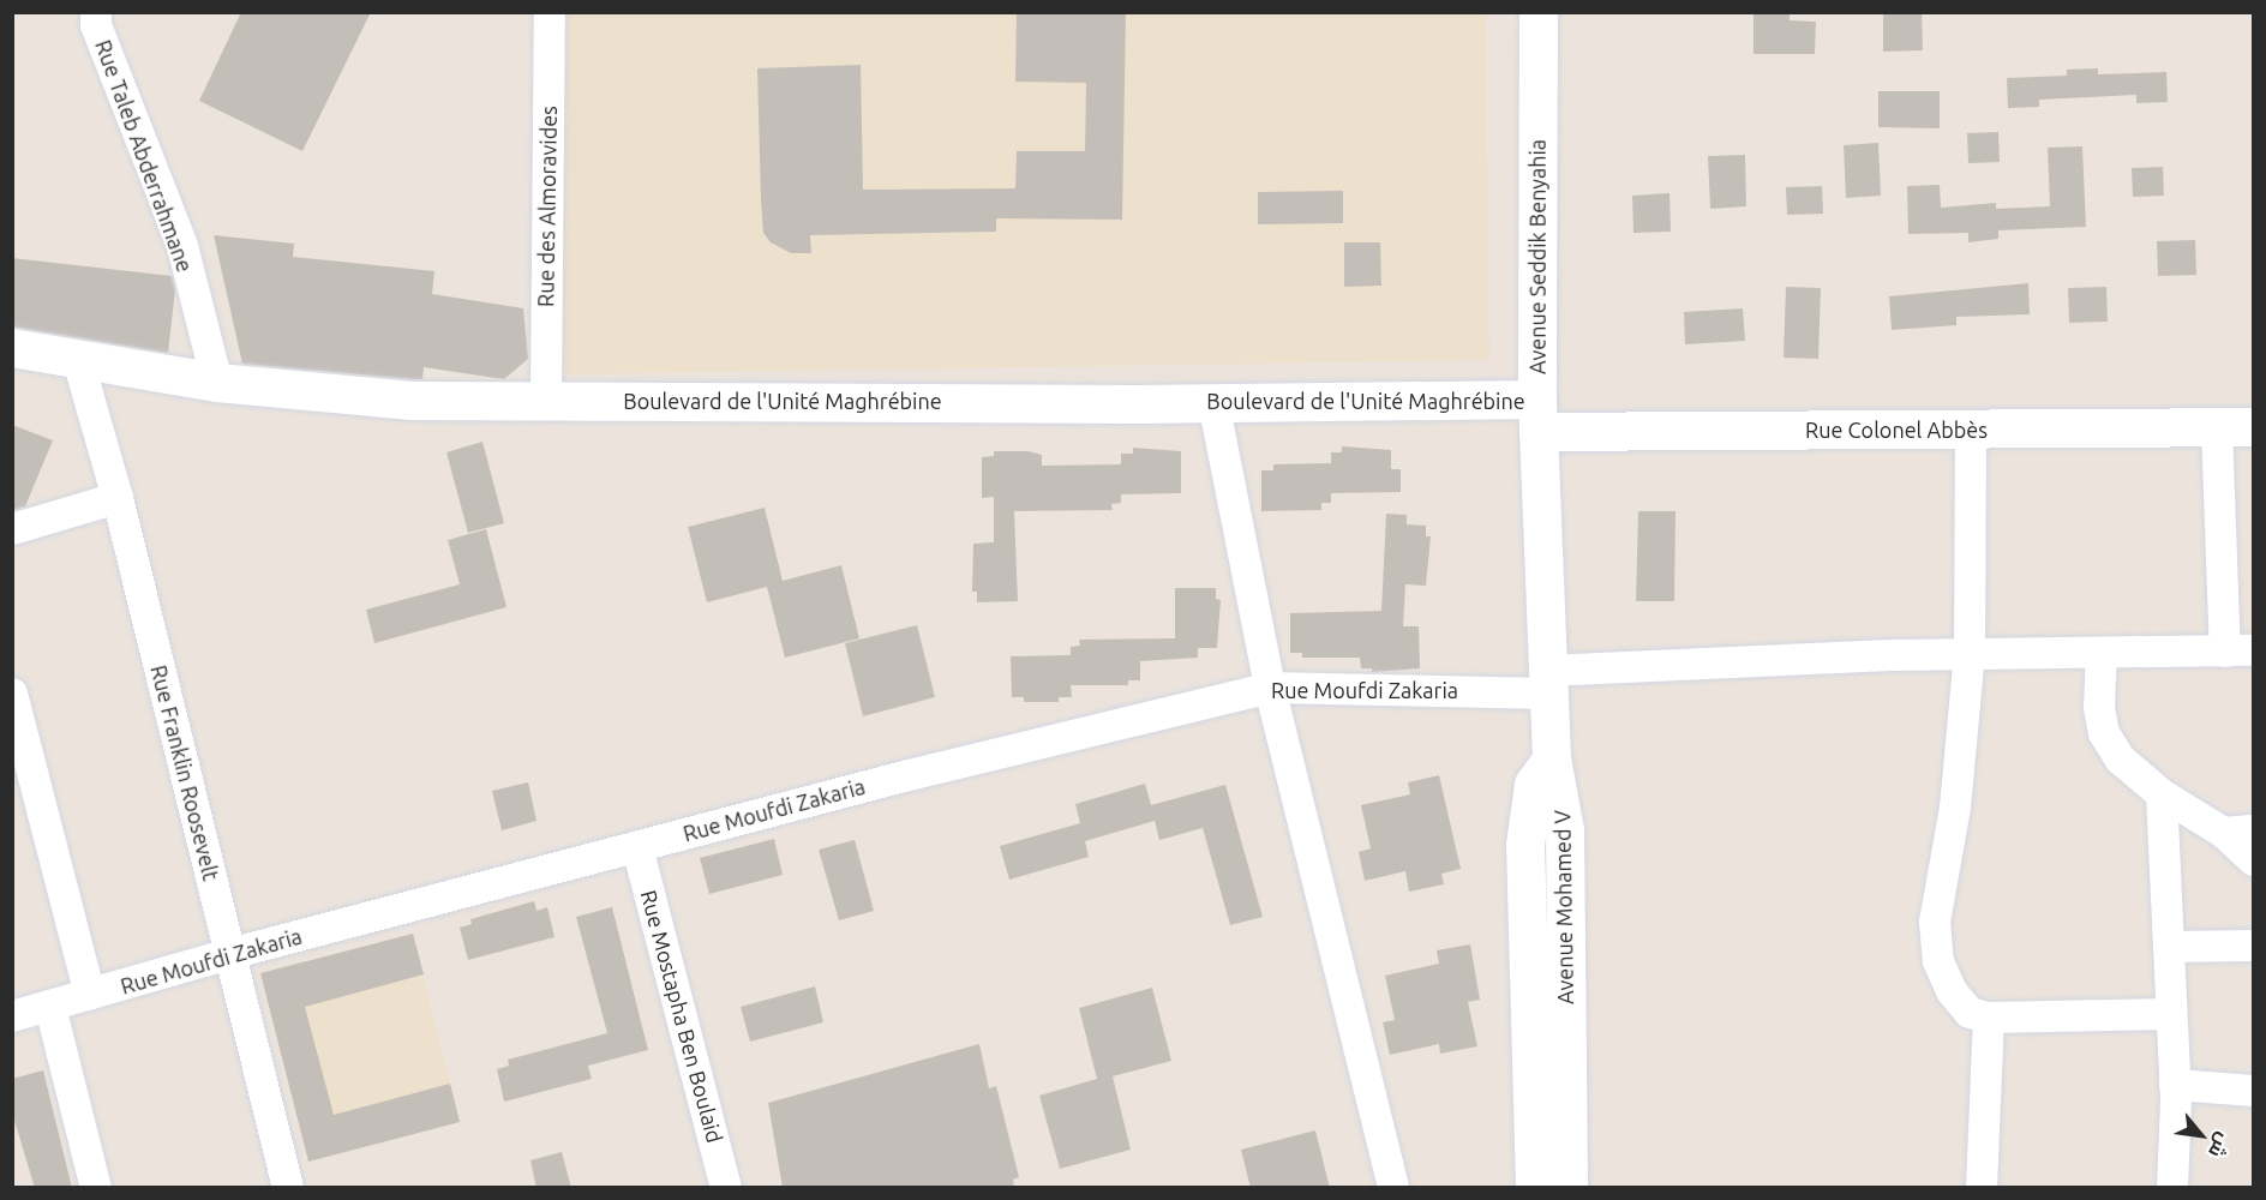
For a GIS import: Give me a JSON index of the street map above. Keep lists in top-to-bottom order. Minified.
{"streets":{"street":["Rue Taleb Abderrahmane","Rue des Almoravides","Avenue Seddik Benyahia","Boulevard de l'Unité Maghrébine","Rue Colonel Abbès","Rue Moufdi Zakaria","Rue Franklin Roosevelt","Avenue Mohamed V","Rue Mostapha Ben Boulaid"]},"crossings":[["Rue Taleb Abderrahmane","Boulevard de l'Unité Maghrébine"],["Rue des Almoravides","Boulevard de l'Unité Maghrébine"],["Avenue Seddik Benyahia","Boulevard de l'Unité Maghrébine"],["Avenue Seddik Benyahia","Rue Colonel Abbès"],["Avenue Seddik Benyahia","Rue Moufdi Zakaria"],["Avenue Seddik Benyahia","Avenue Mohamed V"],["Boulevard de l'Unité Maghrébine","Rue Colonel Abbès"],["Boulevard de l'Unité Maghrébine","Rue Franklin Roosevelt"],["Rue Moufdi Zakaria","Rue Franklin Roosevelt"],["Rue Moufdi Zakaria","Rue Mostapha Ben Boulaid"]],"north":"bottom right"}
